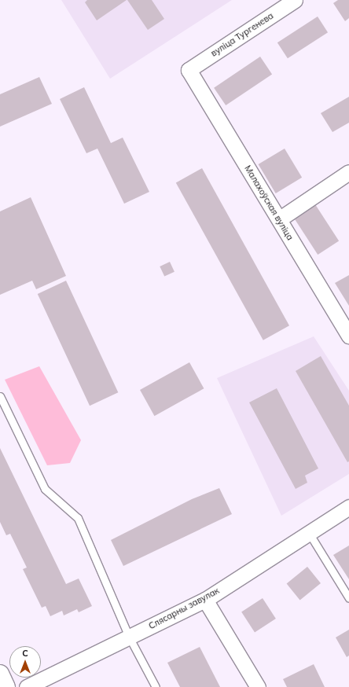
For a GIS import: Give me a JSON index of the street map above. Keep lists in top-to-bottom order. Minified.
{"streets":{"street":["вуліца Тургенева","Малахоўская вуліца","Слясарны завулак"]},"crossings":[["вуліца Тургенева","Малахоўская вуліца"]],"north":"top"}
